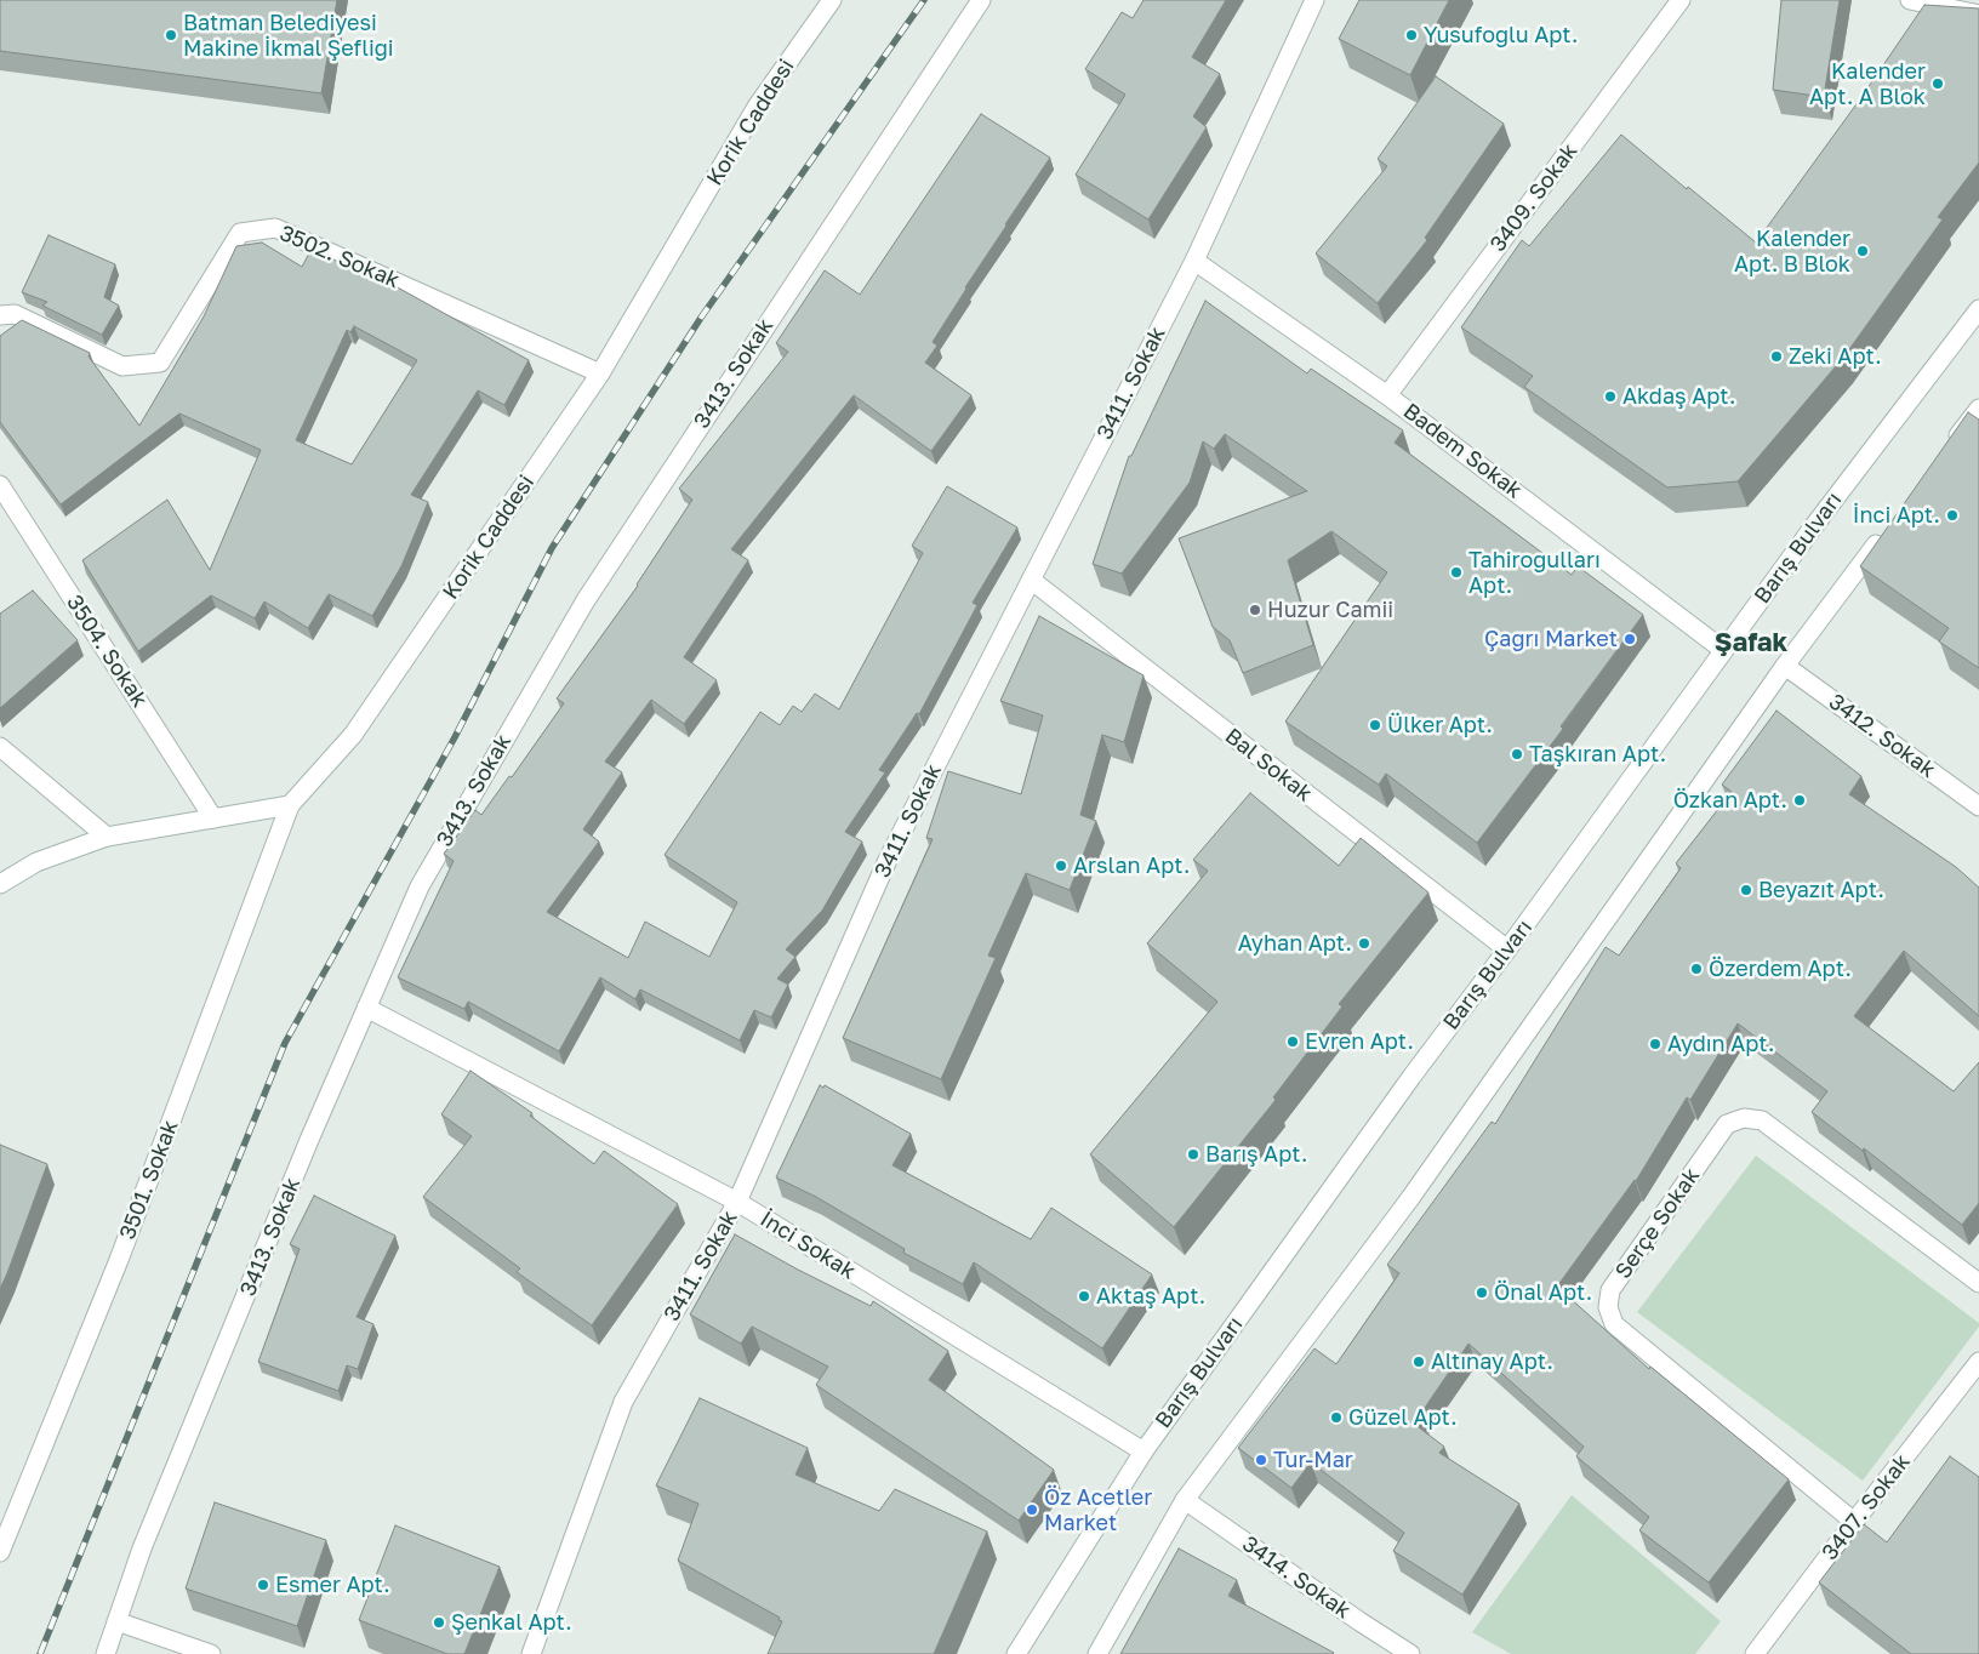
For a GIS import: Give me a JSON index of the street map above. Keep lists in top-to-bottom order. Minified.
{"streets":{"street":["Korik Caddesi","3409. Sokak","3502. Sokak","3413. Sokak","3411. Sokak","Badem Sokak","Barış Bulvarı","3504. Sokak","3412. Sokak","Bal Sokak","3501. Sokak","Serçe Sokak","İnci Sokak","3407. Sokak","3414. Sokak"]},"crossings":[["Korik Caddesi","3502. Sokak"],["Korik Caddesi","3501. Sokak"],["3409. Sokak","Badem Sokak"],["3413. Sokak","İnci Sokak"],["3411. Sokak","Badem Sokak"],["3411. Sokak","Bal Sokak"],["3411. Sokak","İnci Sokak"],["Badem Sokak","Barış Bulvarı"],["Barış Bulvarı","Bal Sokak"],["Barış Bulvarı","İnci Sokak"],["Serçe Sokak","3407. Sokak"]],"districts":["Şafak"],"places":["Batman Belediyesi Makine İkmal Şefliği","Yusufoğlu Apt.","Kalender Apt. A Blok","Kalender Apt. B Blok","Zeki Apt.","Akdaş Apt.","İnci Apt.","Tahiroğulları Apt.","Huzur Camii","Çağrı Market","Ülker Apt.","Taşkıran Apt.","Özkan Apt.","Arslan Apt.","Beyazıt Apt.","Ayhan Apt.","Özerdem Apt.","Evren Apt.","Aydın Apt.","Barış Apt.","Önal Apt.","Aktaş Apt.","Altınay Apt.","Güzel Apt.","Tur-Mar","Öz Acetler Market","Esmer Apt.","Şenkal Apt."]}
